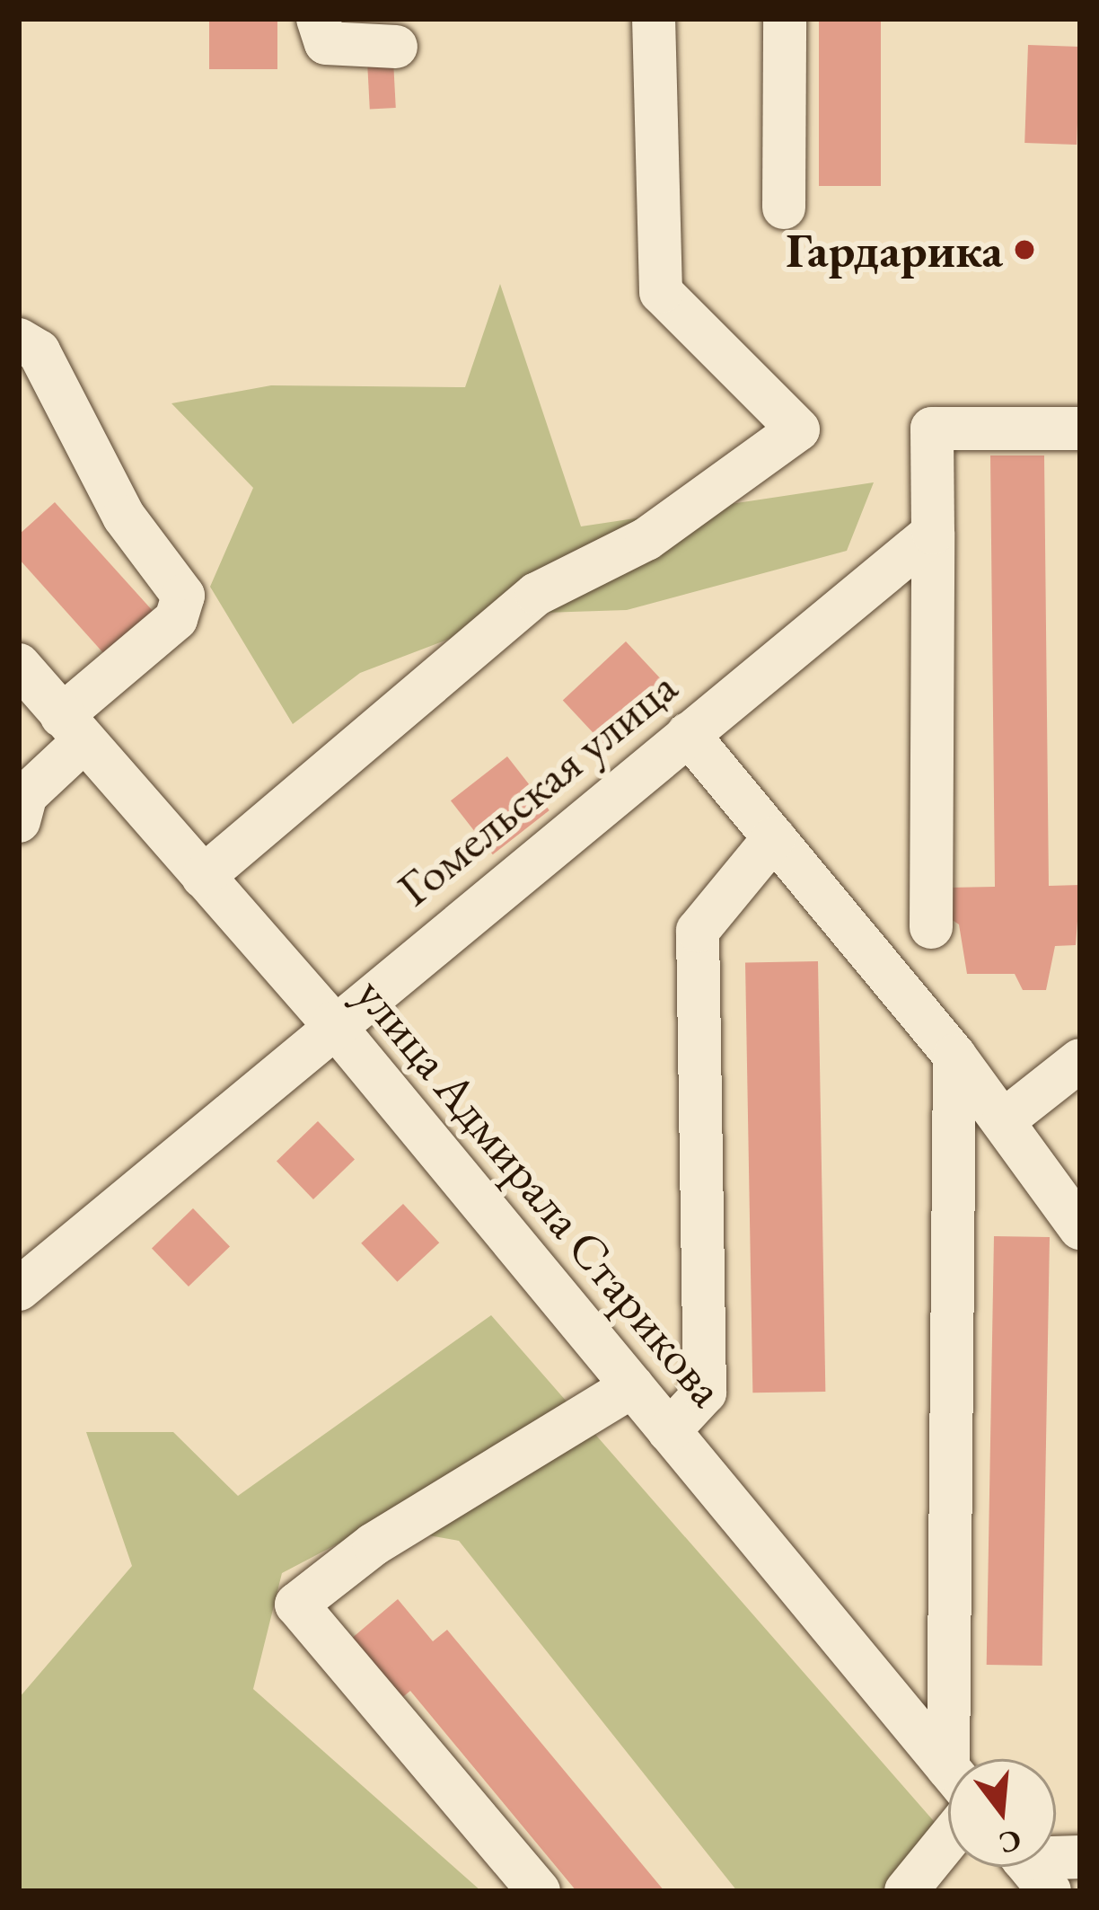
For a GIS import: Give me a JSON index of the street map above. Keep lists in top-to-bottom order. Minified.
{"streets":{"street":["Гомельская улица","улица Адмирала Старикова"]},"crossings":[["Гомельская улица","улица Адмирала Старикова"]],"places":["Гардарика"],"north":"bottom"}
